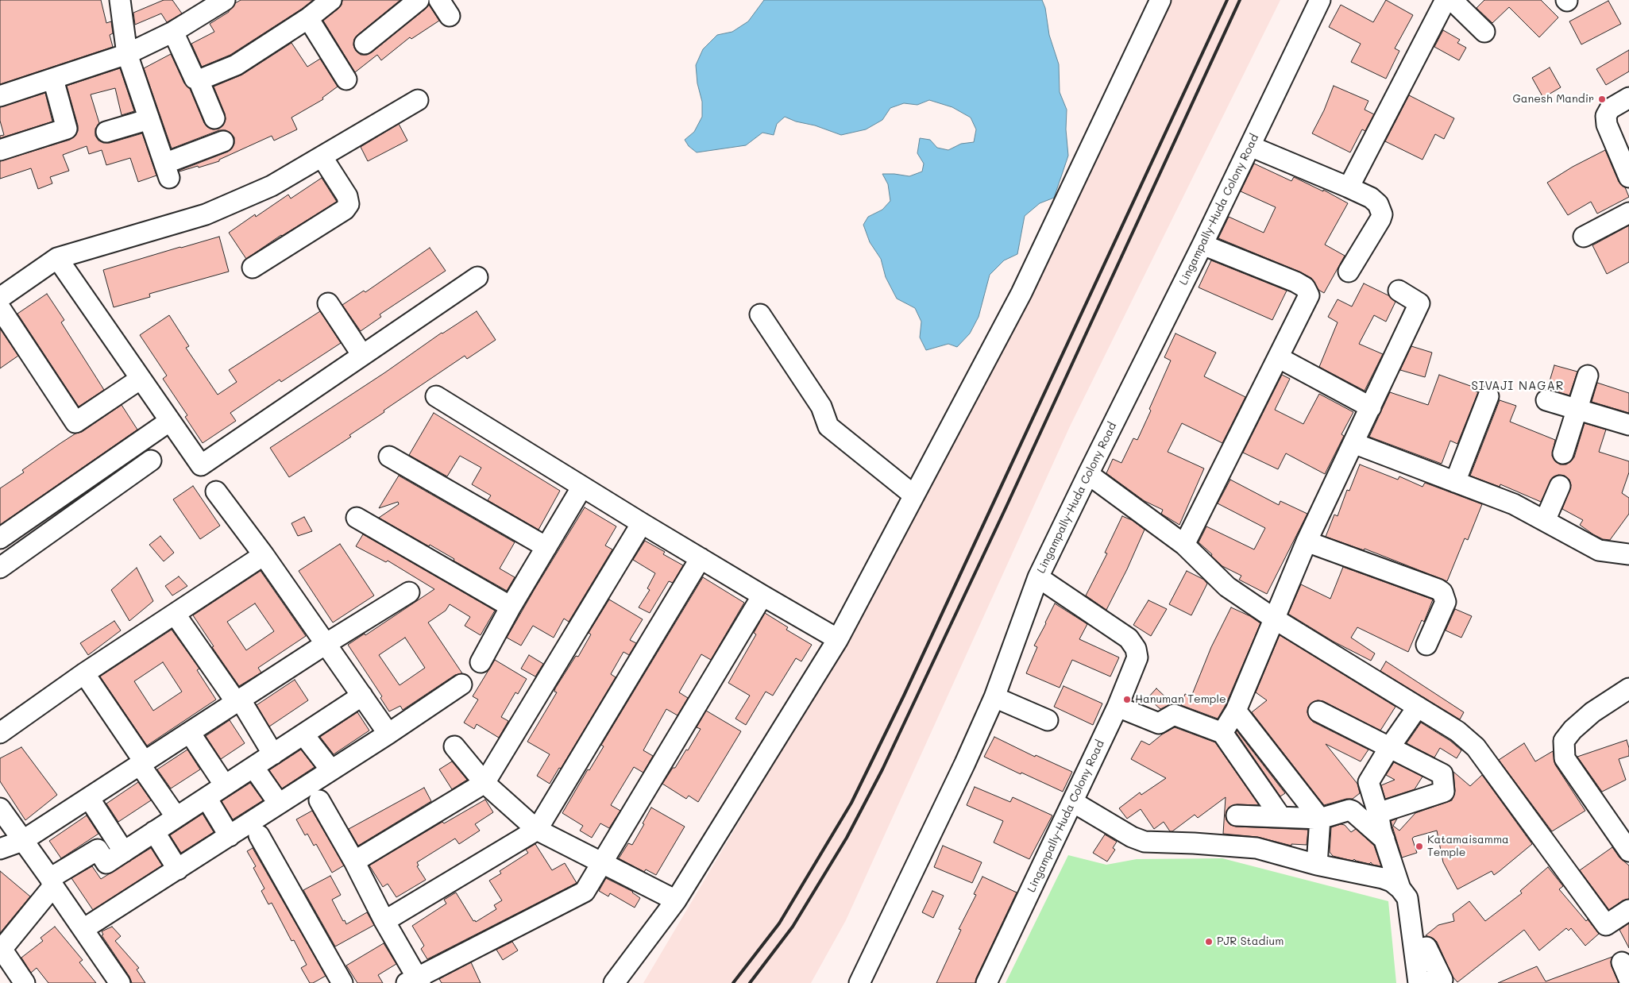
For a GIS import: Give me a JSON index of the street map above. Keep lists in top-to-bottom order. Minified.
{"streets":{"street":["Lingampally-Huda Colony Road"]},"districts":["SIVAJI NAGAR"],"places":["Ganesh Mandir","Hanuman Temple","Katamaisamma Temple","PJR Stadium"]}
